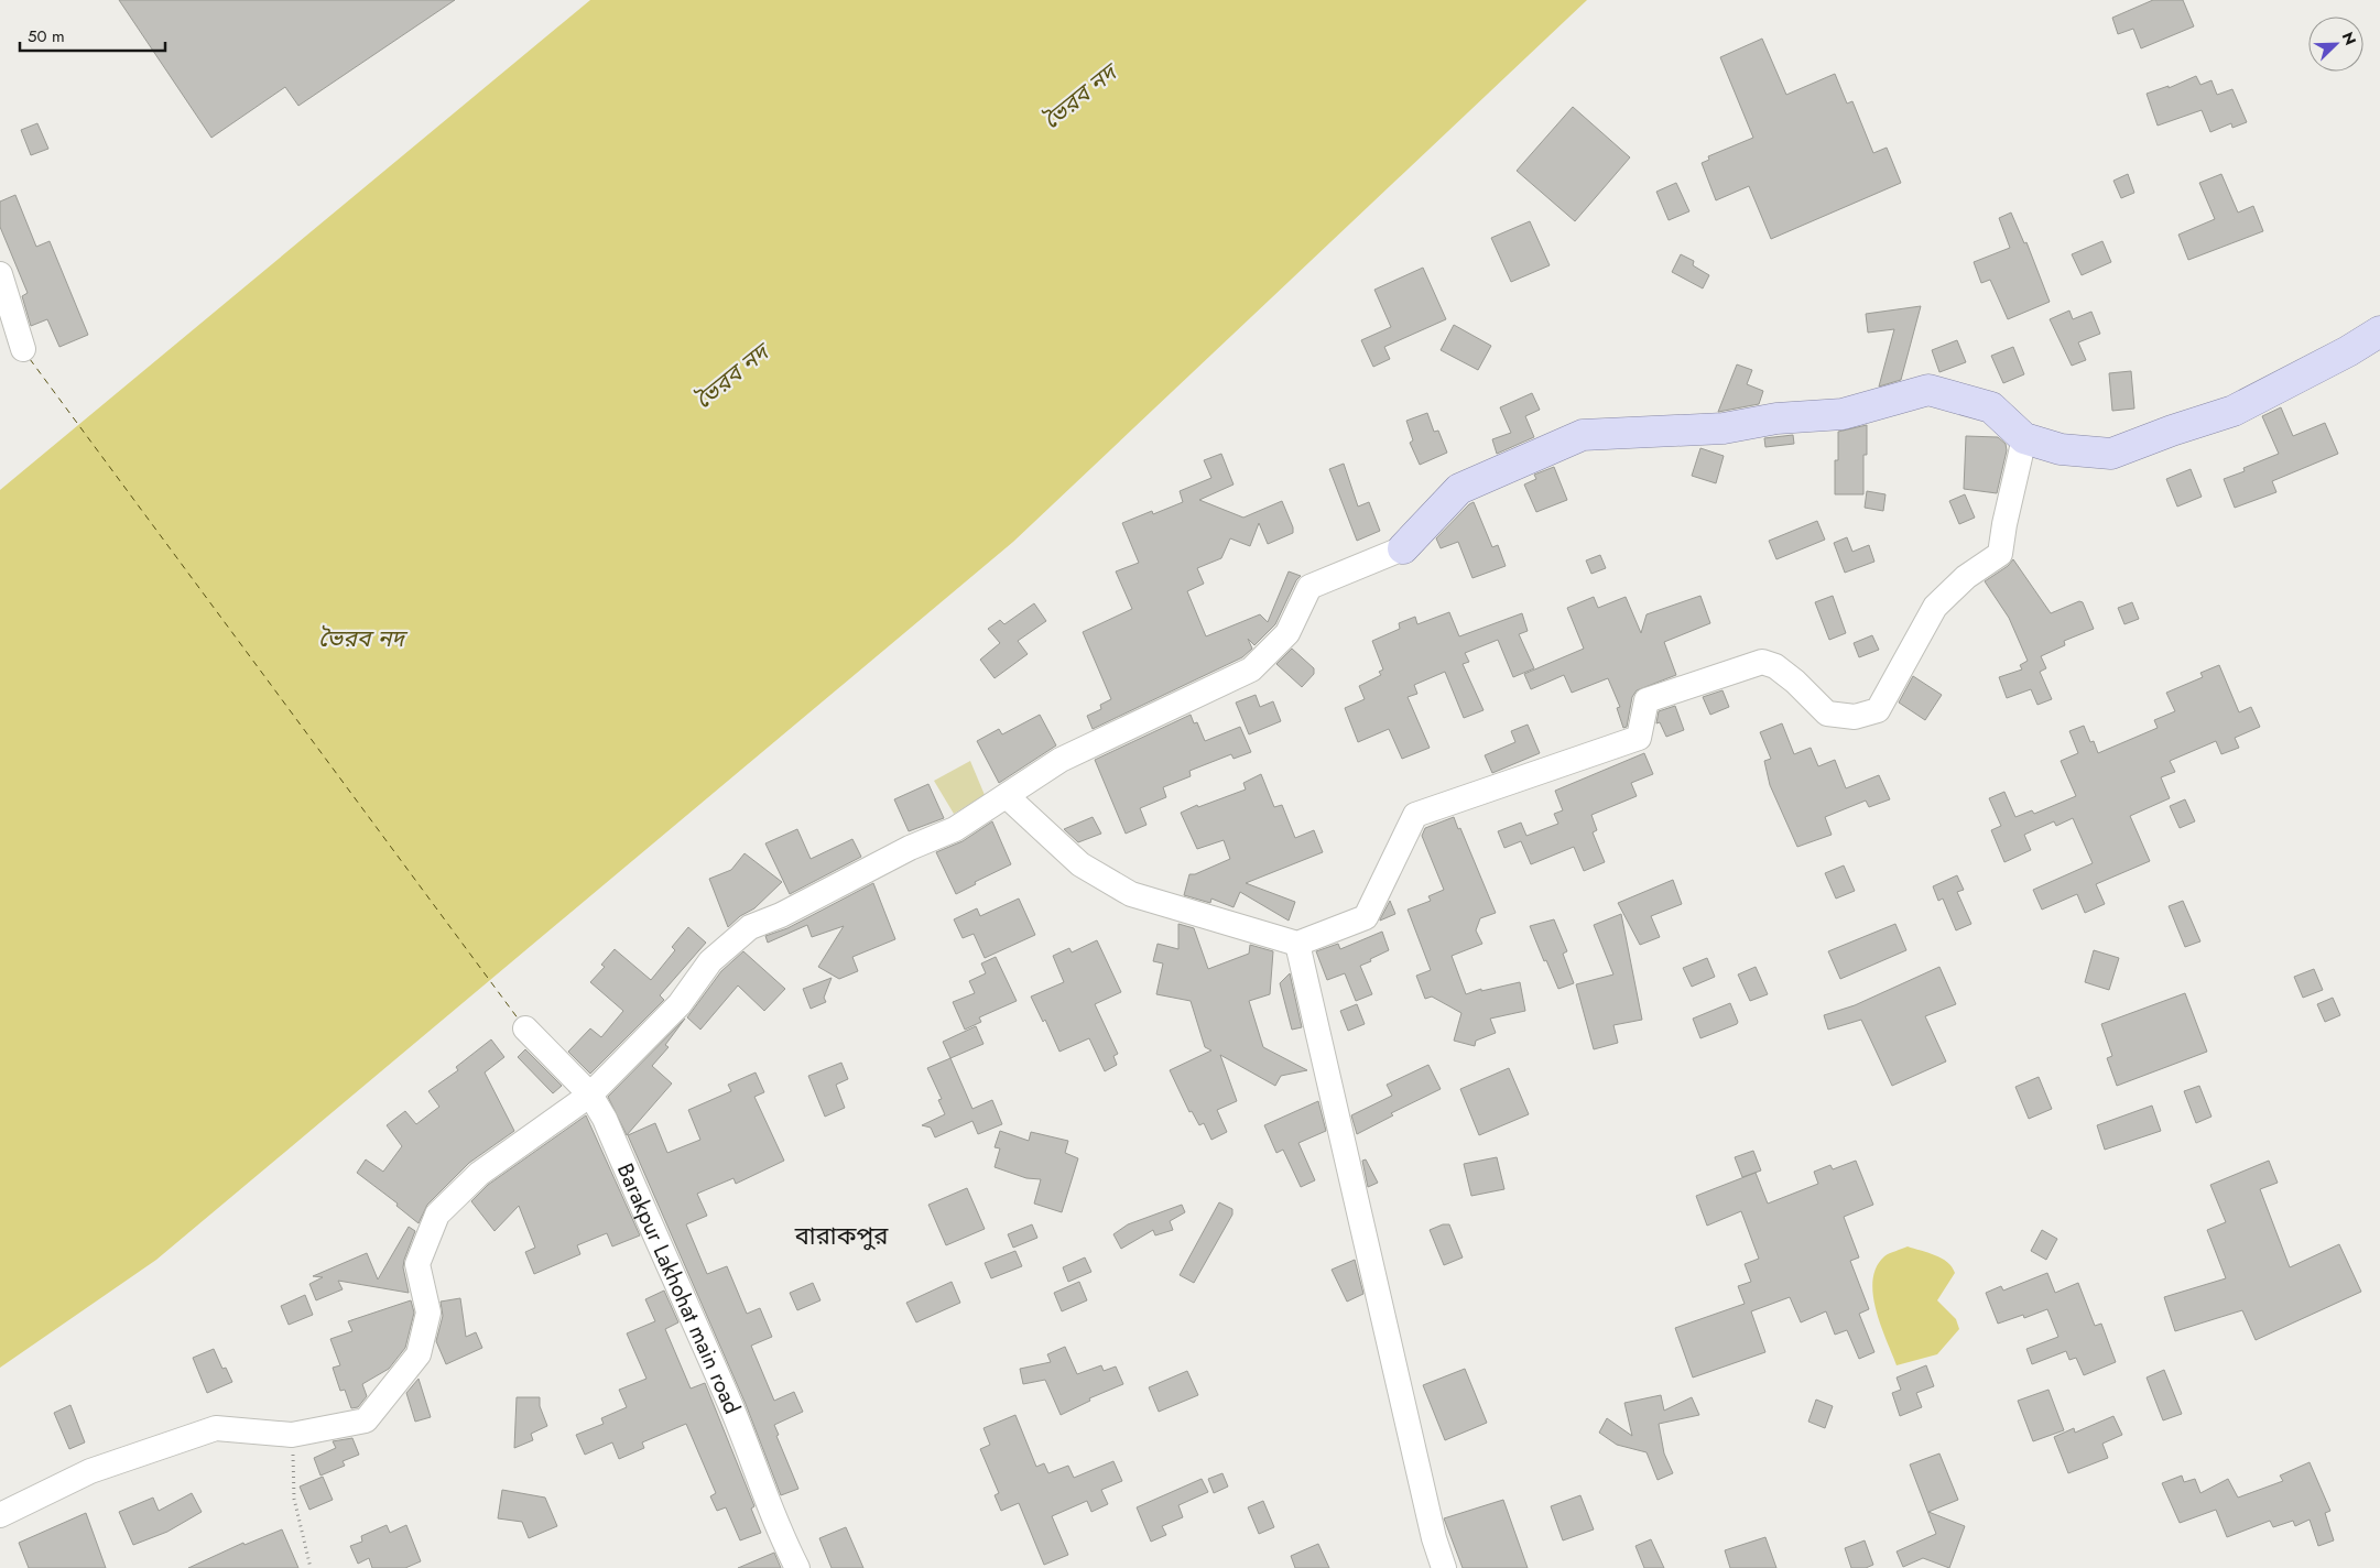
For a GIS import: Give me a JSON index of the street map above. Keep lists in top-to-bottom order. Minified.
{"streets":{"street":["Barakpur Lakhohat main road"]},"districts":["বারাকপুর"],"water":["ভৈরব নদ"],"scale_bar":"50 m","north":"top right"}
